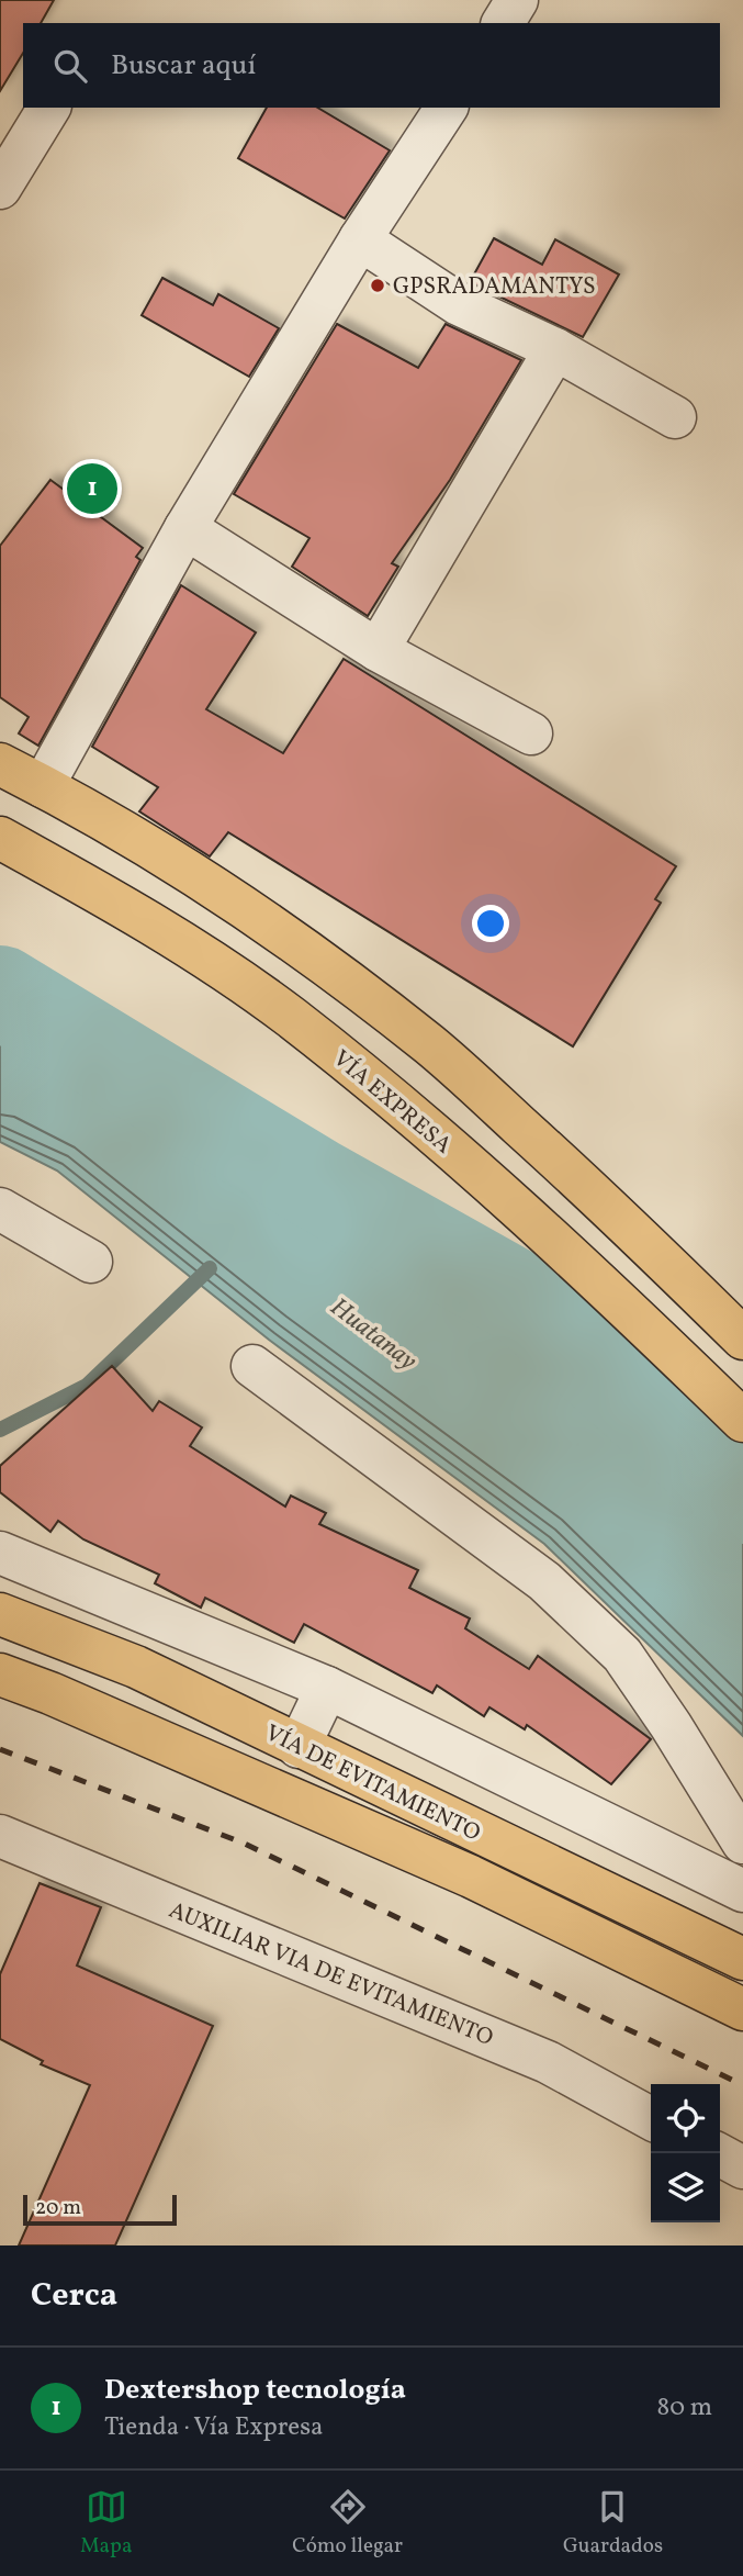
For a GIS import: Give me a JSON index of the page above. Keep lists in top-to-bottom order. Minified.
{"streets":{"main road":["VÍA EXPRESA","VÍA DE EVITAMIENTO"],"street":["AUXILIAR VIA DE EVITAMIENTO"]},"water":["Huatanay"],"places":["GPSRADAMANTYS"],"scale_bar":"20 m","page":{"search":"Buscar aquí","pins":"1","scale":"20 m","heading":"Cerca","list":[{"mark":"1","name":"Dextershop tecnología","note":"Tienda · Vía Expresa","value":"80 m"}],"nav":["Mapa","Cómo llegar","Guardados"]}}
